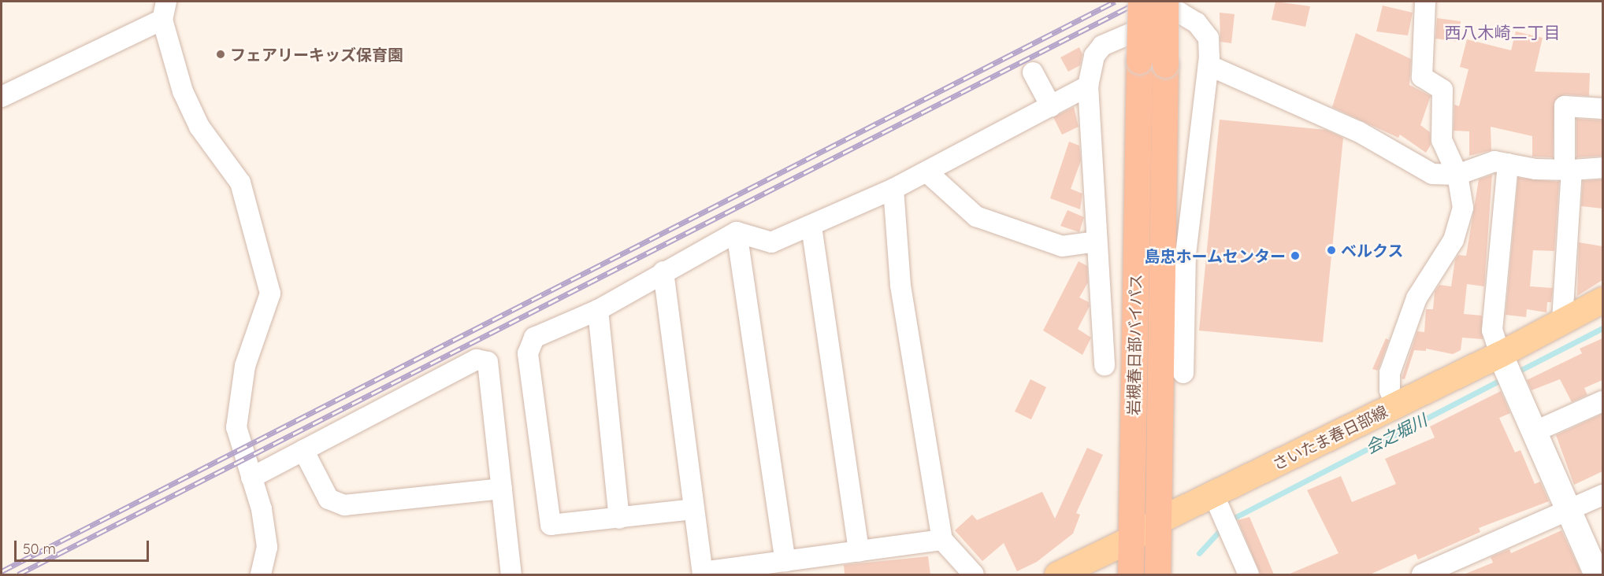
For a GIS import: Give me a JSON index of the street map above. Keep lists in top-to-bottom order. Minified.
{"streets":{"highway":["岩槻春日部バイパス"],"main road":["さいたま春日部線"]},"crossings":[["岩槻春日部バイパス","さいたま春日部線"]],"districts":["西八木崎二丁目"],"water":["会之堀川"],"places":["フェアリーキッズ保育園","ベルクス","島忠ホームセンター"],"scale_bar":"50 m"}
